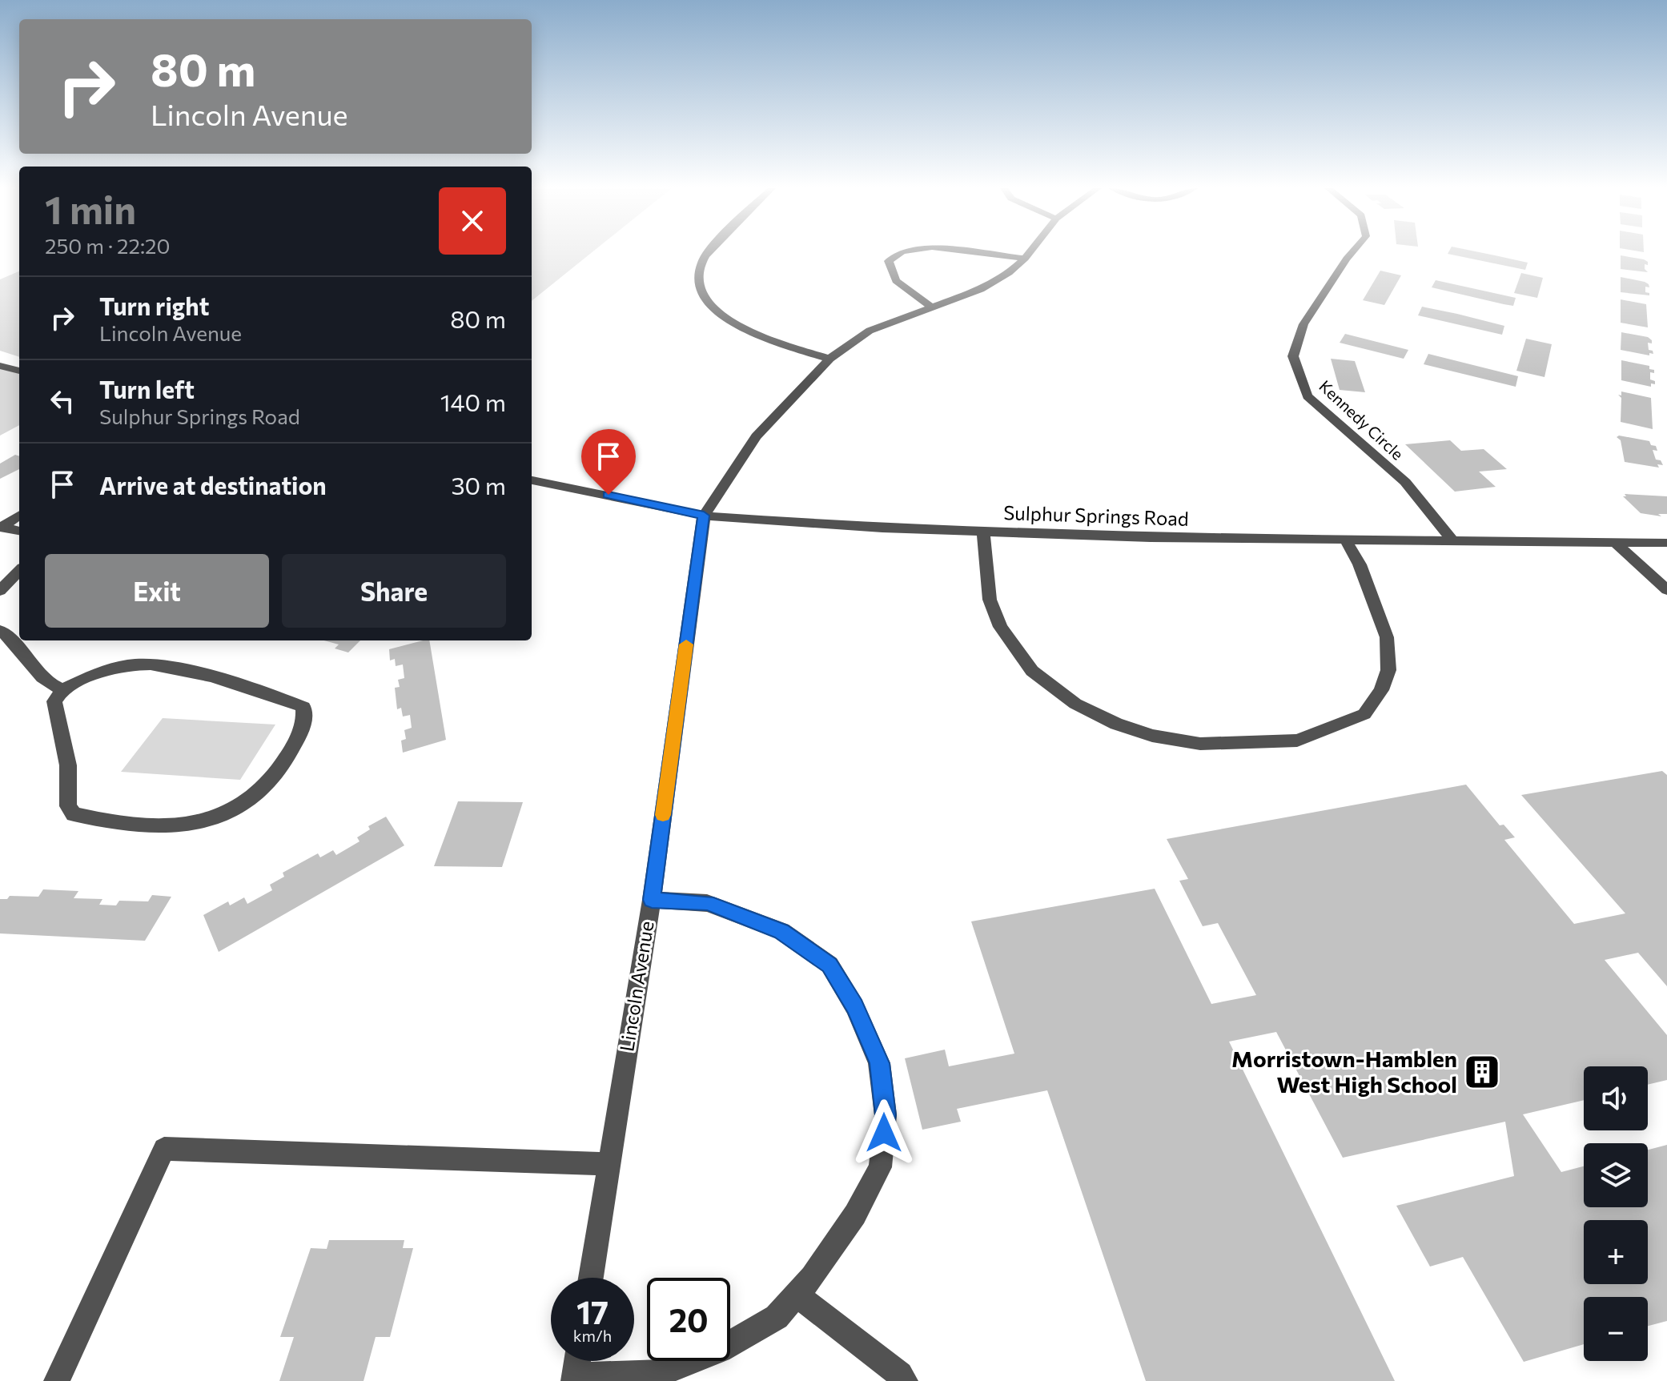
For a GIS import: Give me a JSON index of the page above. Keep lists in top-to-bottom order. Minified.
{"streets":{"street":["Kennedy Circle","Sulphur Springs Road","Lincoln Avenue"]},"crossings":[["Kennedy Circle","Sulphur Springs Road"],["Sulphur Springs Road","Lincoln Avenue"]],"places":{"building":["Morristown-Hamblen West High School"]},"page":{"turn":["80 m","Lincoln Avenue"],"heading":["1 min","250 m · 22:20"],"list":[{"name":"Turn right","note":"Lincoln Avenue","value":"80 m"},{"name":"Turn left","note":"Sulphur Springs Road","value":"140 m"},{"name":"Arrive at destination","value":"30 m"}],"buttons":["Exit","Share"],"map_buttons":["+","−"],"speed":"17 km/h","limit":"20"}}
